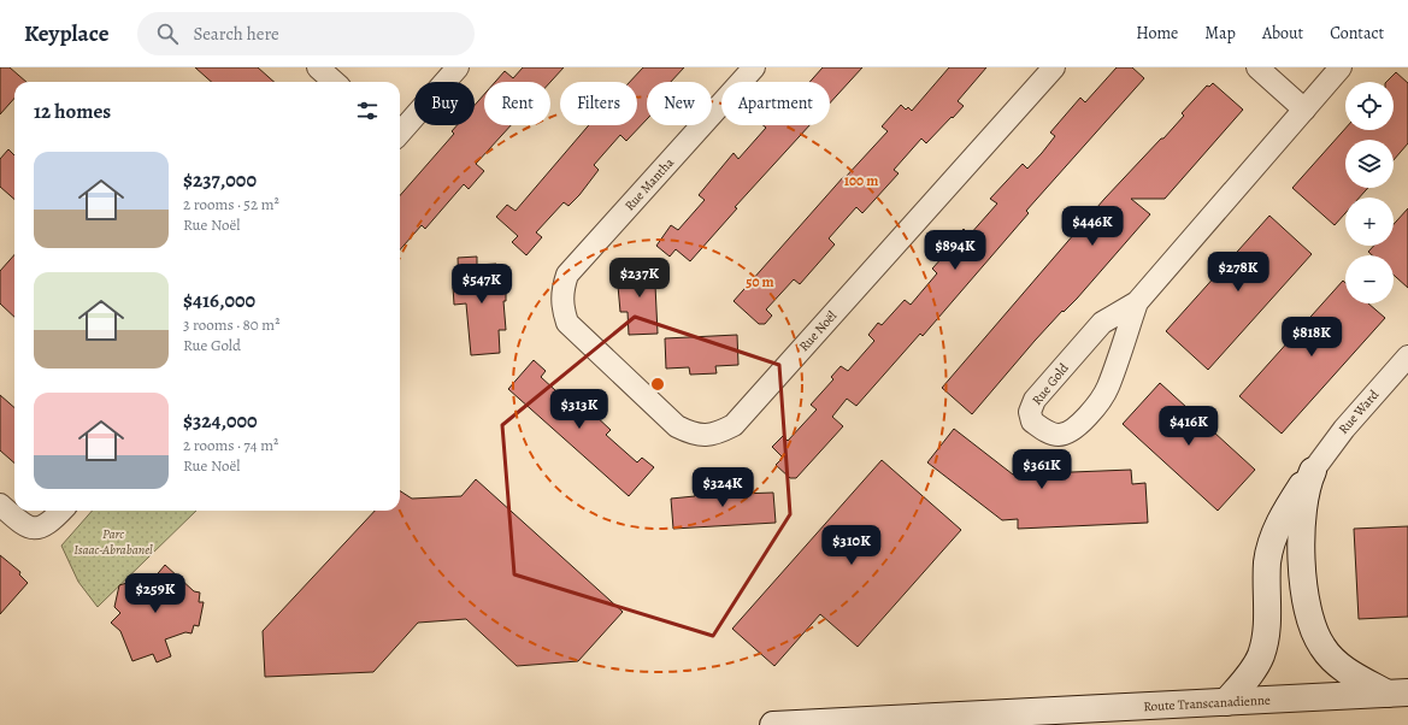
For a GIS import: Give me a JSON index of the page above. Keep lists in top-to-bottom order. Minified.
{"streets":{"main road":["Route Transcanadienne"],"street":["Rue Mantha","Rue Noël","Rue Gold","Rue Ward"]},"crossings":[["Rue Mantha","Rue Noël"]],"parks":["Parc Isaac-Abrabanel"],"page":{"header":"Keyplace","search":"Search here","nav":["Home","Map","About","Contact"],"map_buttons":["+","−"],"chip":["Buy","Rent","Filters","New","Apartment"],"heading":"12 homes","list":[{"name":"$237,000","note":"2 rooms · 52 m² · Rue Noël"},{"name":"$416,000","note":"3 rooms · 80 m² · Rue Gold"},{"name":"$324,000","note":"2 rooms · 74 m² · Rue Noël"}],"price":["$446K","$894K","$278K","$237K","$547K","$818K","$313K","$416K","$361K","$324K","$310K","$259K"]},"rings":["100 m","50 m"]}
